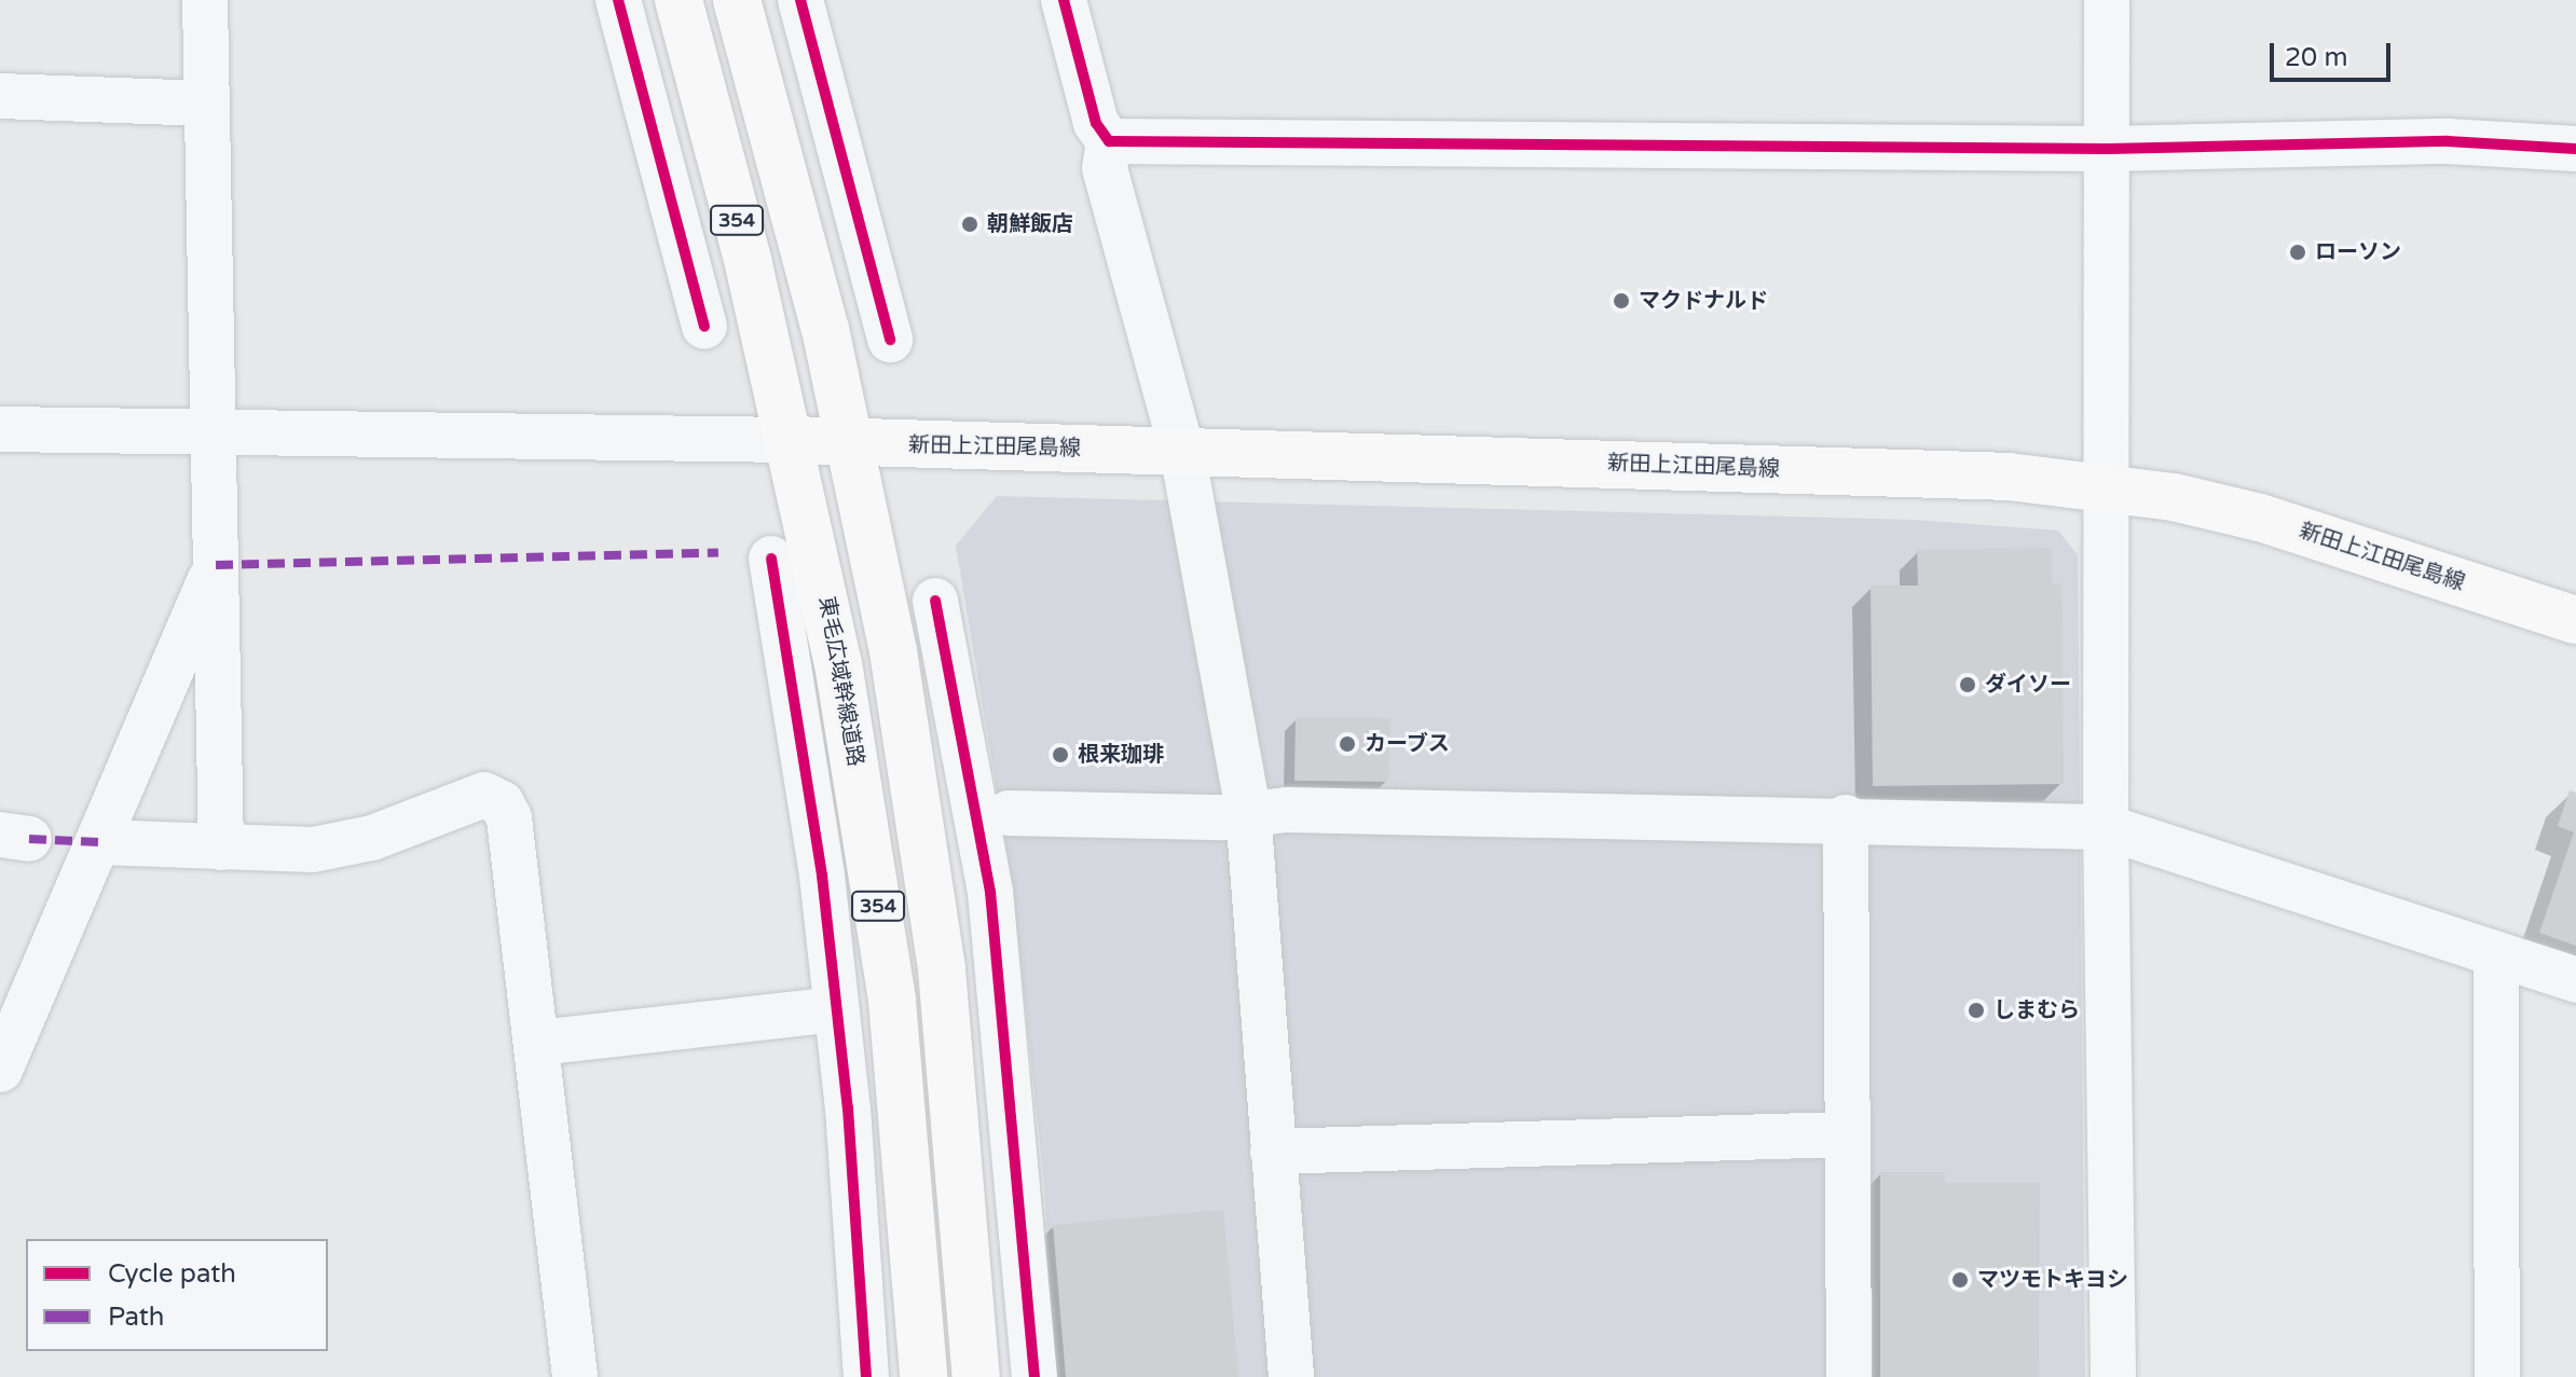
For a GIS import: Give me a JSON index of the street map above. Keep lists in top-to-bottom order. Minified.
{"streets":{"main road":["354","新田上江田尾島線","東毛広域幹線道路"]},"crossings":[["354","新田上江田尾島線"],["新田上江田尾島線","東毛広域幹線道路"]],"places":["朝鮮飯店","ローソン","マクドナルド","ダイソー","カーブス","根来珈琲","しまむら","マツモトキヨシ"],"legend":["Cycle path","Path"],"scale_bar":"20 m"}
